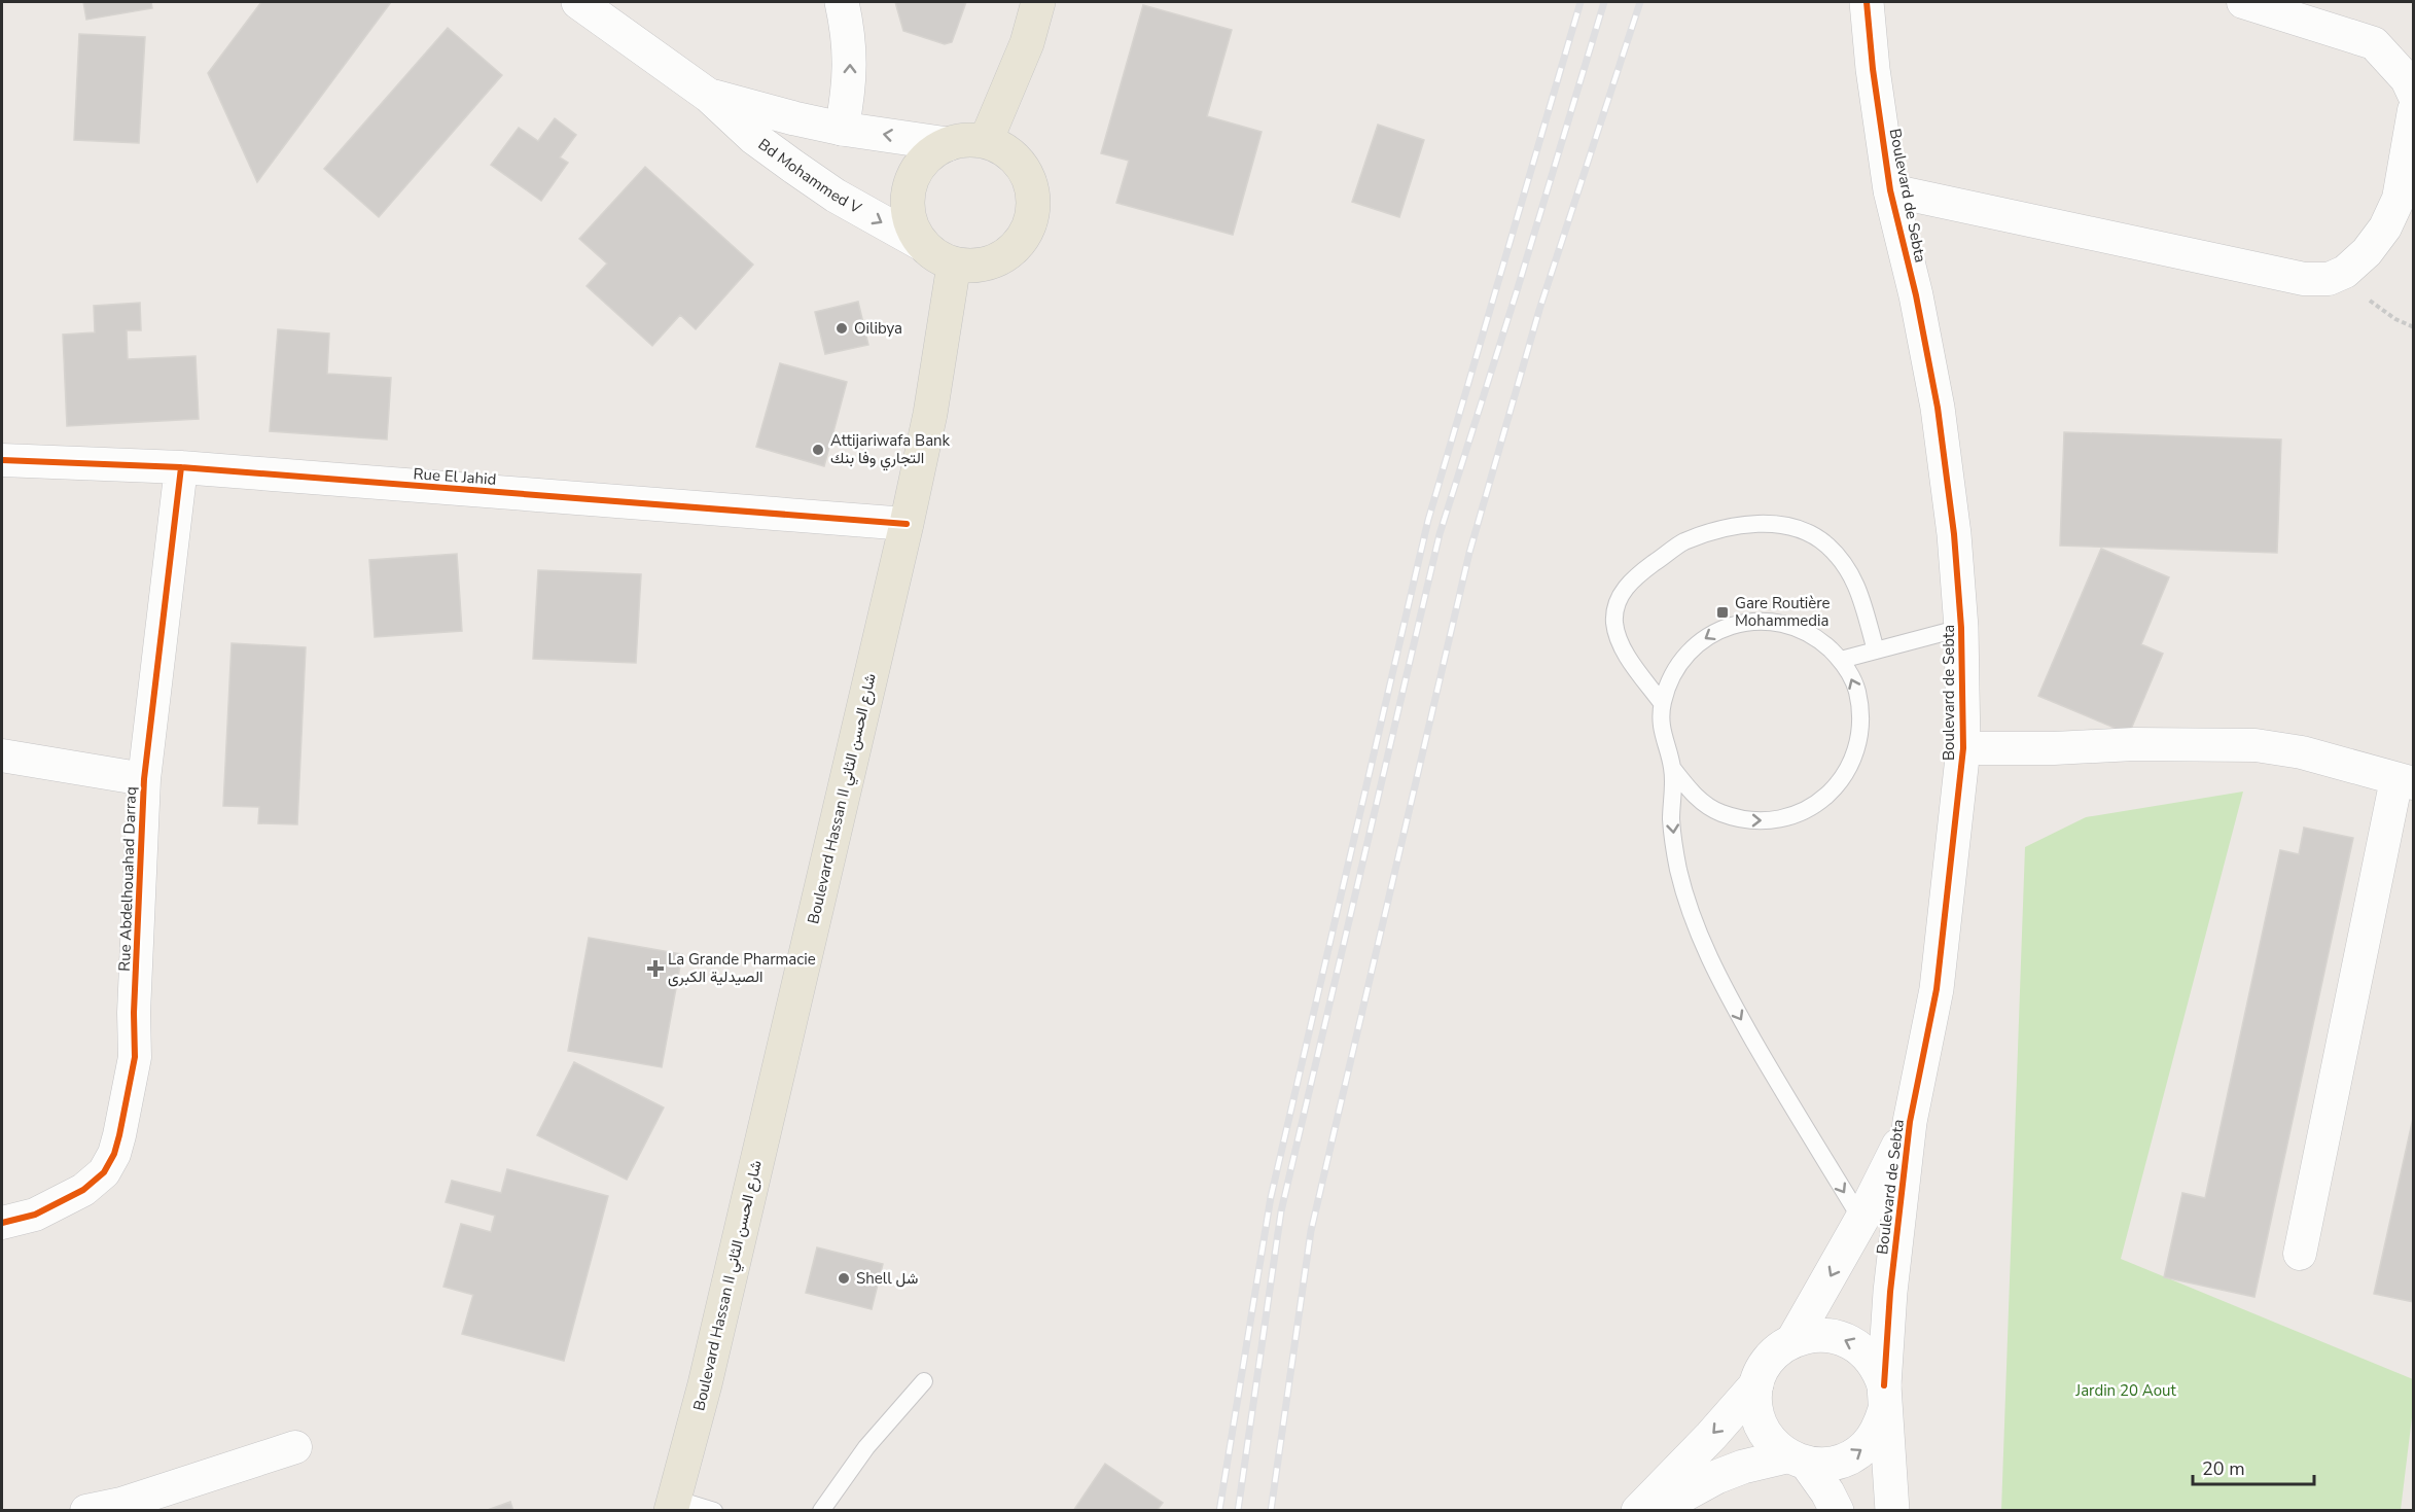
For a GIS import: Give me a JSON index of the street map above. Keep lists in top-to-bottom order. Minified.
{"streets":{"main road":["Boulevard Hassan II شارع الحسن الثاني"],"street":["Bd Mohammed V","Boulevard de Sebta","Rue El Jahid","Rue Abdelhouahad Darraq"]},"crossings":[["Bd Mohammed V","Boulevard Hassan II شارع الحسن الثاني"],["Rue El Jahid","Boulevard Hassan II شارع الحسن الثاني"],["Rue El Jahid","Rue Abdelhouahad Darraq"]],"parks":["Jardin 20 Aout"],"places":{"other":["Oilibya","Attijariwafa Bank التجاري وفا بنك","Shell شل"],"transit":["Gare Routière Mohammedia"],"health":["La Grande Pharmacie الصيدلية الكبرى"]},"scale_bar":"20 m"}
